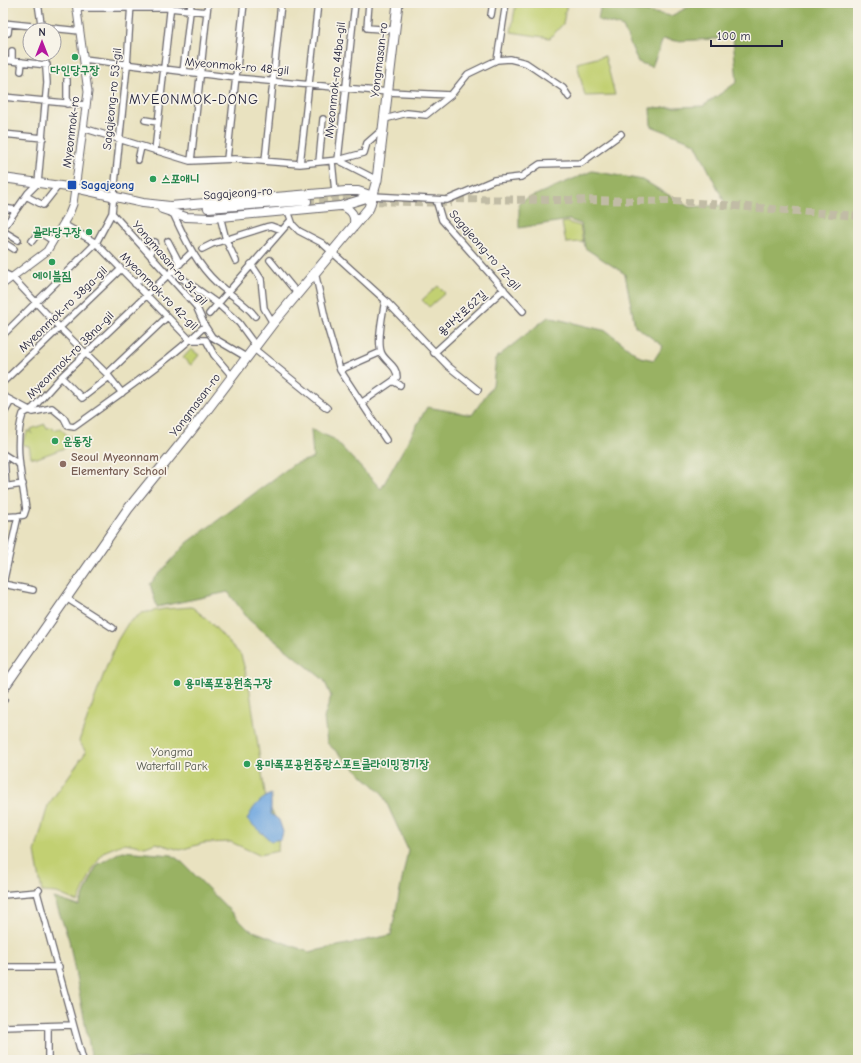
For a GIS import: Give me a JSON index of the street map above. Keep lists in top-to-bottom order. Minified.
{"streets":{"main road":["Yongmasan-ro","Sagajeong-ro"],"street":["Myeonmok-ro 48-gil","Myeonmok-ro 44ba-gil","Sagajeong-ro 53-gil","Myeonmok-ro","Sagajeong-ro 72-gil","Yongmasan-ro 51-gil","Myeonmok-ro 42-gil","Myeonmok-ro 38ga-gil","용마산로62길","Myeonmok-ro 38na-gil"]},"crossings":[["Yongmasan-ro","Myeonmok-ro 48-gil"],["Yongmasan-ro","Yongmasan-ro 51-gil"],["Yongmasan-ro","Myeonmok-ro 42-gil"],["Myeonmok-ro 48-gil","Myeonmok-ro 44ba-gil"],["Myeonmok-ro 48-gil","Sagajeong-ro 53-gil"],["Myeonmok-ro 48-gil","Myeonmok-ro"],["Sagajeong-ro 53-gil","Yongmasan-ro 51-gil"],["Myeonmok-ro","Myeonmok-ro 42-gil"],["Sagajeong-ro 72-gil","용마산로62길"],["Yongmasan-ro 51-gil","Myeonmok-ro 38na-gil"],["Myeonmok-ro 42-gil","Myeonmok-ro 38ga-gil"],["Myeonmok-ro 42-gil","Myeonmok-ro 38na-gil"]],"districts":["MYEONMOK-DONG"],"parks":["Yongma Waterfall Park"],"places":{"other":["다인당구장","스포애니","골라당구장","에이블짐","운동장","Seoul Myeonnam Elementary School","용마폭포공원축구장","용마폭포공원중랑스포트클라이밍경기장"],"transit":["Sagajeong"]},"scale_bar":"100 m","north":"top"}
